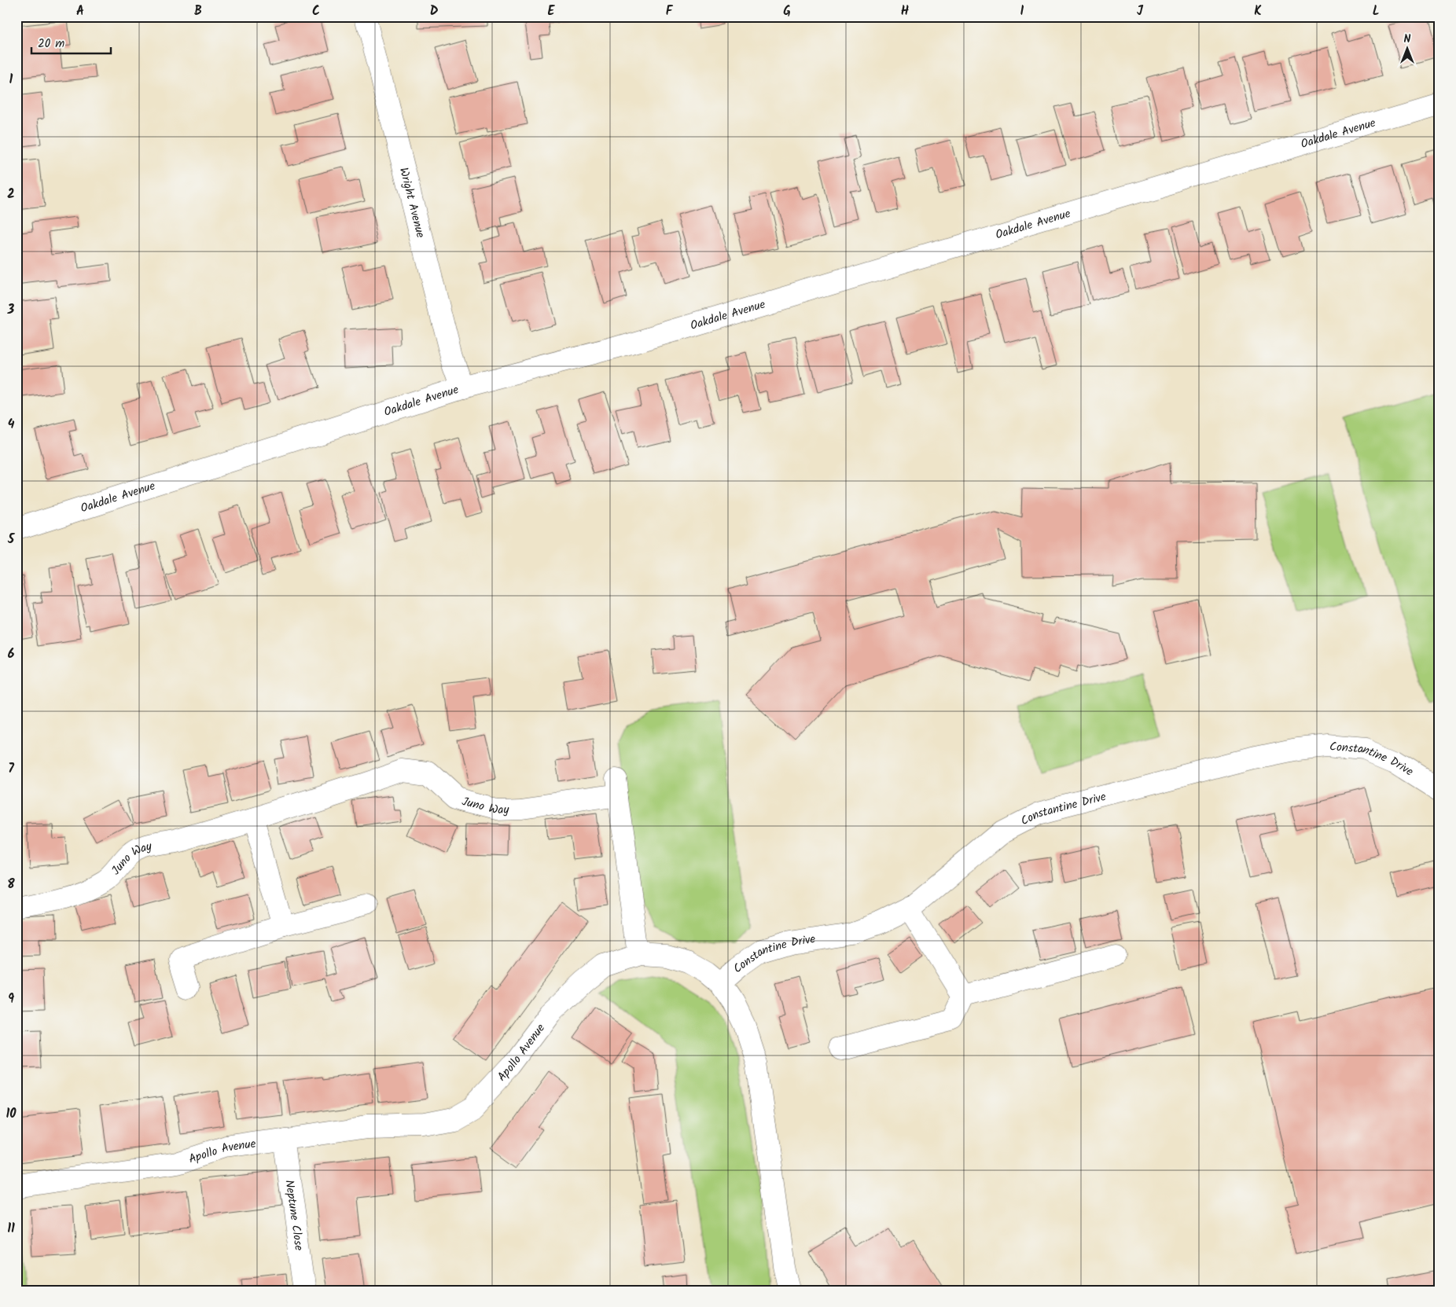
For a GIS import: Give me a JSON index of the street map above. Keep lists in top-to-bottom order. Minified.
{"streets":{"street":["Oakdale Avenue","Wright Avenue","Constantine Drive","Juno Way","Apollo Avenue","Neptune Close"]},"crossings":[["Oakdale Avenue","Wright Avenue"],["Constantine Drive","Apollo Avenue"],["Juno Way","Apollo Avenue"],["Apollo Avenue","Neptune Close"]],"scale_bar":"20 m","north":"top","grid":{"columns":["A","B","C","D","E","F","G","H","I","J","K","L"],"rows":["1","2","3","4","5","6","7","8","9","10","11"]}}
